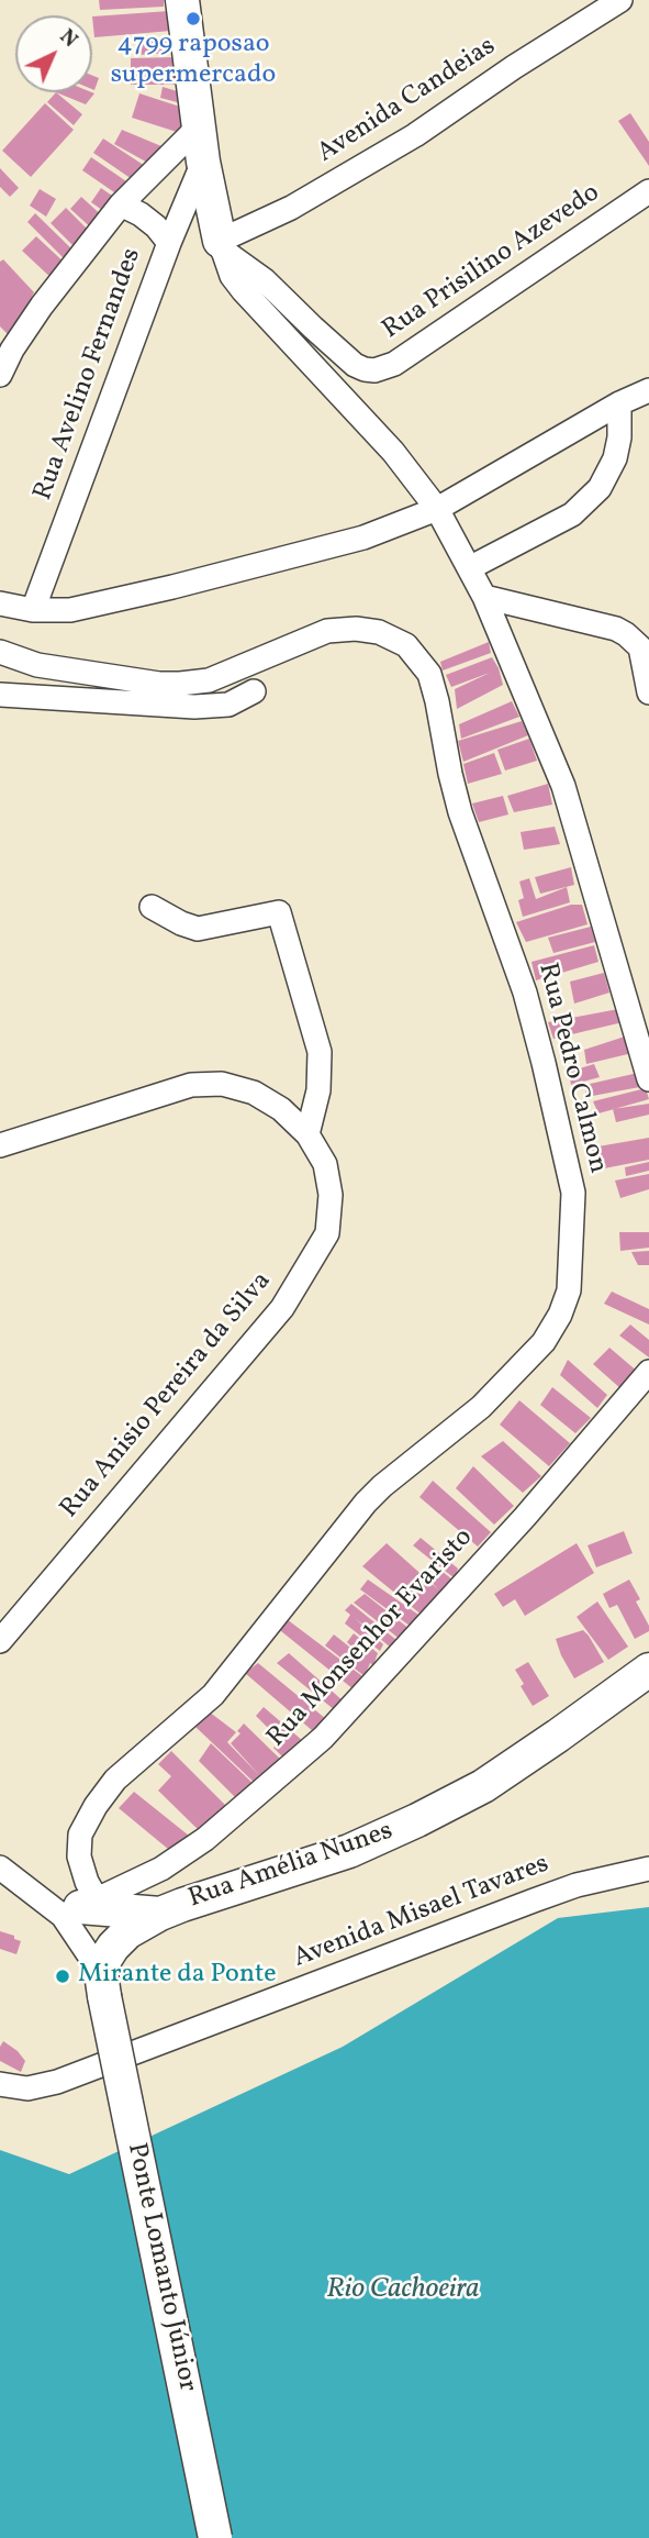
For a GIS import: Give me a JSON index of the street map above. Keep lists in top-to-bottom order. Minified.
{"streets":{"main road":["Rua Amélia Nunes","Ponte Lomanto Júnior"],"street":["Avenida Candeias","Rua Prisilino Azevedo","Rua Avelino Fernandes","Rua Pedro Calmon","Rua Anisio Pereira da Silva","Rua Monsenhor Evaristo","Avenida Misael Tavares"]},"crossings":[["Avenida Candeias","Rua Prisilino Azevedo"],["Rua Pedro Calmon","Rua Monsenhor Evaristo"],["Rua Amélia Nunes","Ponte Lomanto Júnior"]],"water":["Rio Cachoeira"],"places":["4799 raposao supermercado","Mirante da Ponte"],"north":"top right"}
